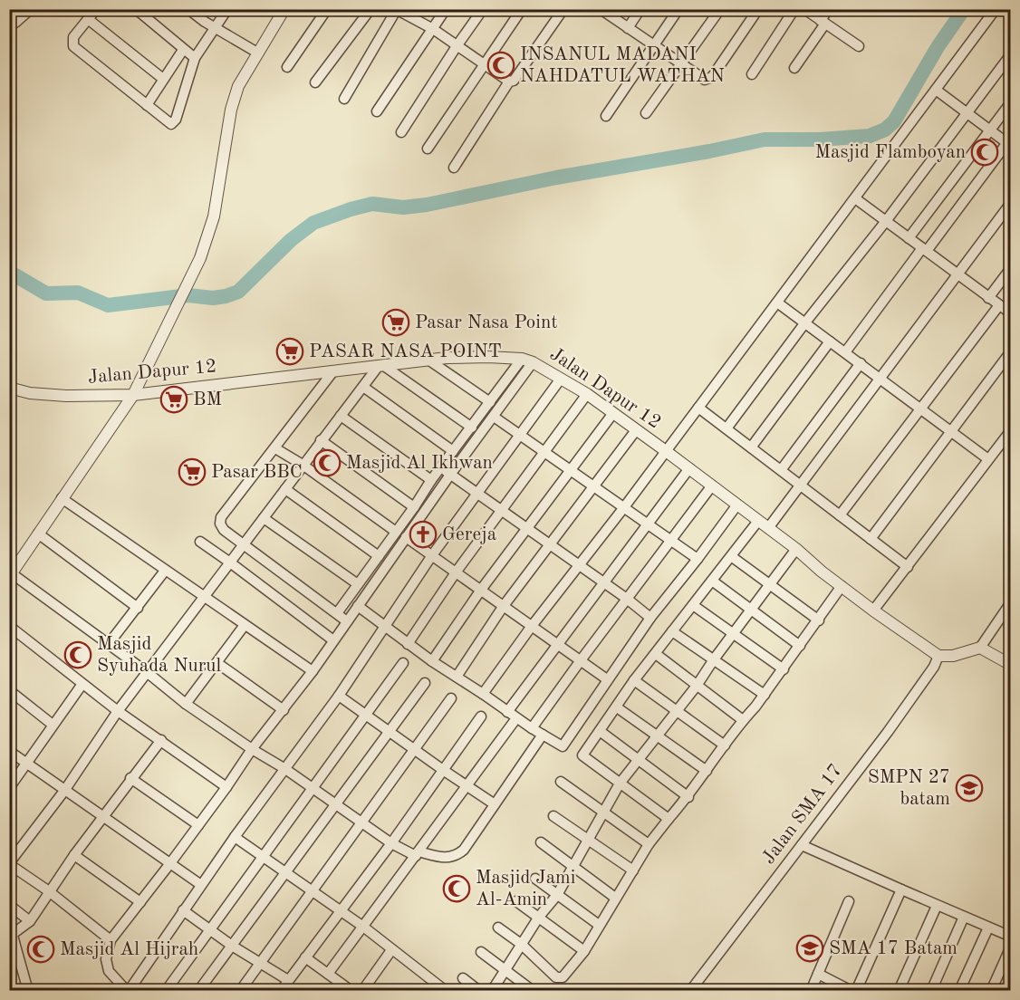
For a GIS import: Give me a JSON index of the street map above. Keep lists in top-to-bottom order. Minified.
{"streets":{"street":["Jalan Dapur 12","Jalan SMA 17"]},"crossings":[["Jalan Dapur 12","Jalan SMA 17"]],"places":{"mosque":["INSANUL MADANI NAHDATUL WATHAN","Masjid Flamboyan","Masjid Al Ikhwan","Masjid Syuhada Nurul","Masjid Jami Al-Amin","Masjid Al Hijrah"],"supermarket":["Pasar Nasa Point","PASAR NASA POINT","BM","Pasar BBC"],"church":["Gereja"],"school or university":["SMPN 27 batam","SMA 17 Batam"]}}
